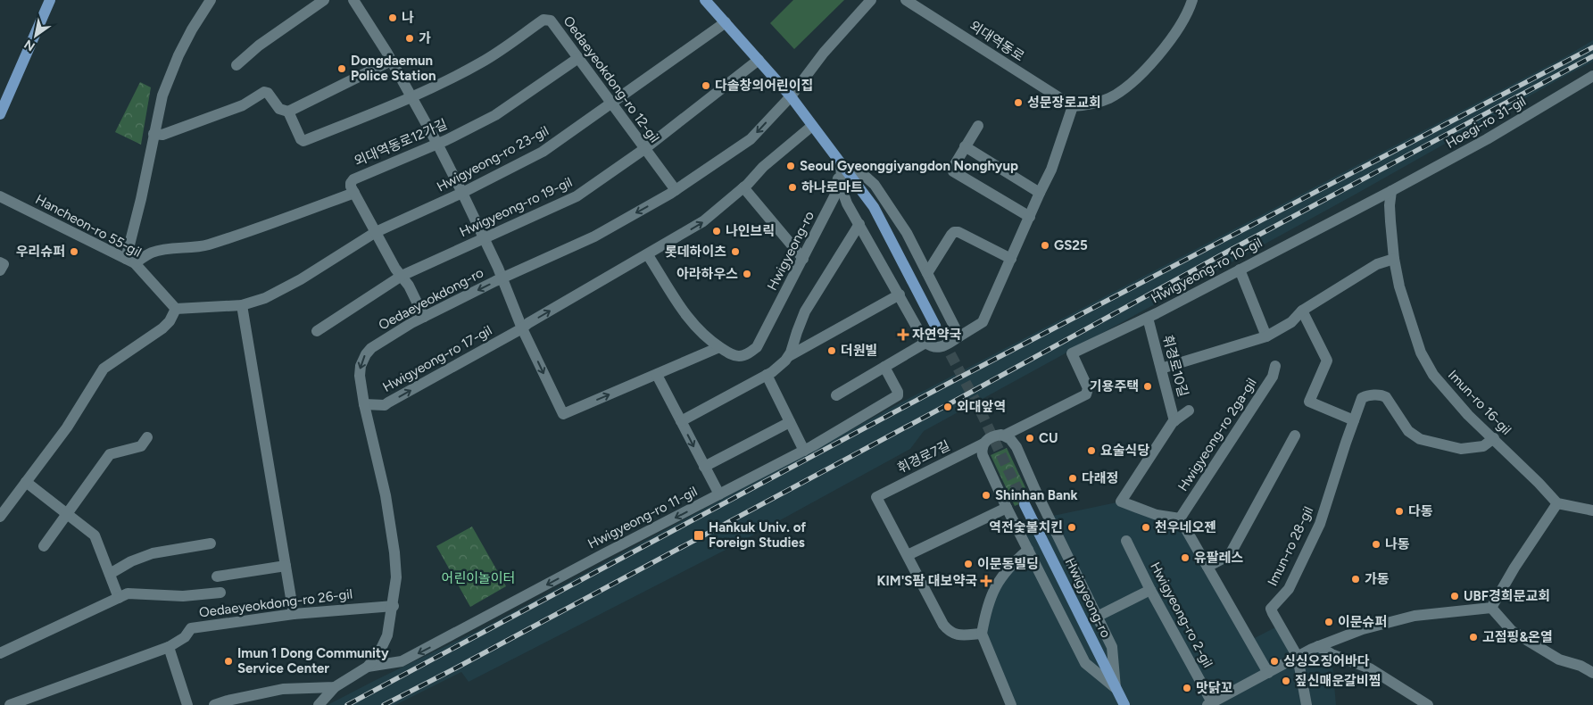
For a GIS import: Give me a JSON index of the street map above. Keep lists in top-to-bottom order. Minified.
{"streets":{"main road":["Hwigyeong-ro"],"street":["외대역동로","Oedaeyeokdong-ro 12-gil","Hoegi-ro 31-gil","외대역동로12가길","Hwigyeong-ro 23-gil","Hwigyeong-ro 19-gil","Hancheon-ro 55-gil","Hwigyeong-ro 10-gil","Oedaeyeokdong-ro","Hwigyeong-ro 17-gil","휘경로10길","Imun-ro 16-gil","Hwigyeong-ro 2ga-gil","휘경로7길","Hwigyeong-ro 11-gil","Imun-ro 28-gil","Oedaeyeokdong-ro 26-gil","Hwigyeong-ro 2-gil"]},"crossings":[["Oedaeyeokdong-ro 12-gil","외대역동로12가길"],["Oedaeyeokdong-ro 12-gil","Hwigyeong-ro 23-gil"],["Oedaeyeokdong-ro 12-gil","Hwigyeong-ro 19-gil"],["Oedaeyeokdong-ro 12-gil","Oedaeyeokdong-ro"],["Hoegi-ro 31-gil","Hwigyeong-ro 10-gil"],["Hoegi-ro 31-gil","Imun-ro 16-gil"],["Hwigyeong-ro 23-gil","Hancheon-ro 55-gil"],["Hwigyeong-ro 10-gil","휘경로10길"],["Hwigyeong-ro 10-gil","Imun-ro 16-gil"],["Hwigyeong-ro 10-gil","휘경로7길"],["Oedaeyeokdong-ro","Hwigyeong-ro 17-gil"],["Oedaeyeokdong-ro","Hwigyeong-ro 11-gil"],["Oedaeyeokdong-ro","Oedaeyeokdong-ro 26-gil"],["Imun-ro 16-gil","Imun-ro 28-gil"],["Imun-ro 28-gil","Hwigyeong-ro 2-gil"]],"one_way":["Oedaeyeokdong-ro","Hwigyeong-ro 17-gil","Hwigyeong-ro 11-gil"],"parks":["어린이놀이터"],"places":{"other":["나","가","Dongdaemun Police Station","다솔창의어린이집","성문장로교회","Seoul Gyeonggiyangdon Nonghyup","하나로마트","나인브릭","GS25","우리슈퍼","롯데하이츠","아라하우스","더원빌","기용주택","외대앞역","CU","요술식당","다래정","Shinhan Bank","다동","역전숯불치킨","천우네오젠","나동","유팔레스","이문동빌딩","가동","UBF경희문교회","이문슈퍼","고점핑&온열","Imun 1 Dong Community Service Center","싱싱오징어바다","짚신매운갈비찜","맛닭꼬"],"health":["자연약국","KIM'S팜 대보약국"],"transit":["Hankuk Univ. of Foreign Studies"]},"north":"bottom left"}
